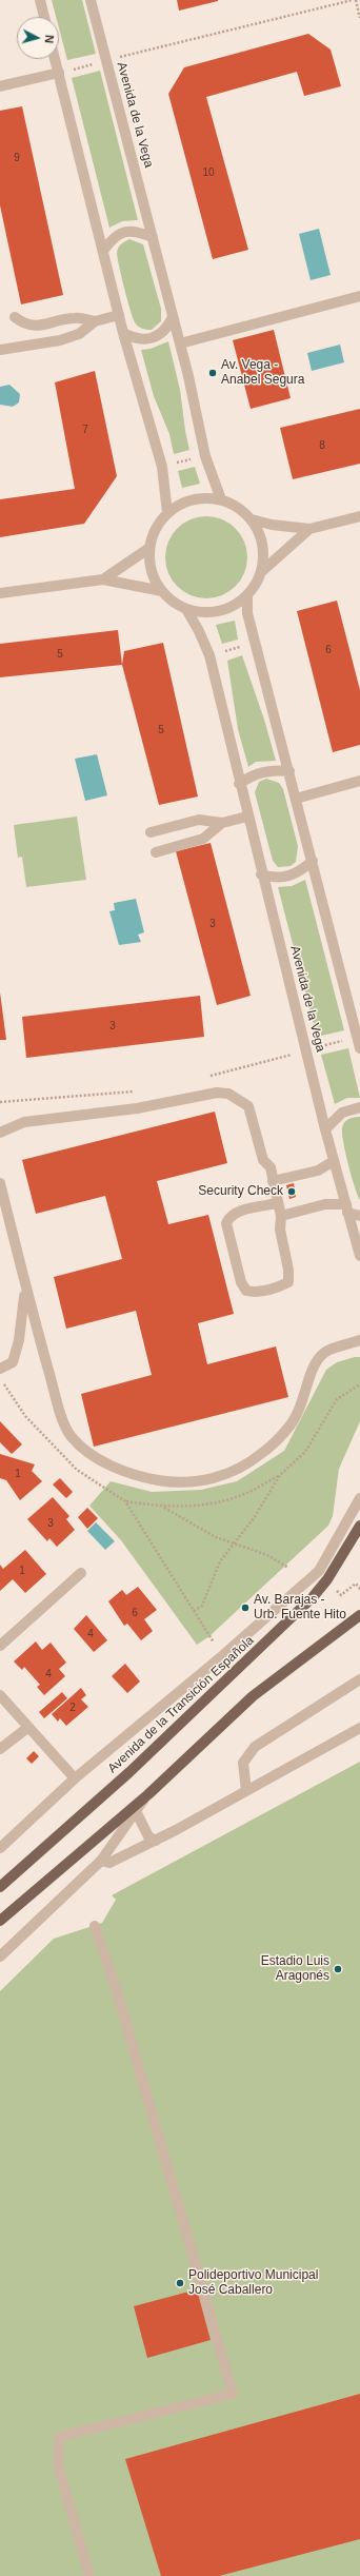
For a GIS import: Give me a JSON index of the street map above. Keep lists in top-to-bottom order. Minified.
{"streets":{"main road":["Avenida de la Transición Española"],"street":["Avenida de la Vega"]},"places":["Av. Vega - Anabel Segura","Security Check","Av. Barajas - Urb. Fuente Hito","Estadio Luis Aragonés","Polideportivo Municipal José Caballero"],"house_numbers":["9","10","7","8","6","5","5","3","3","1","3","1","6","4","4","2"],"north":"right"}
